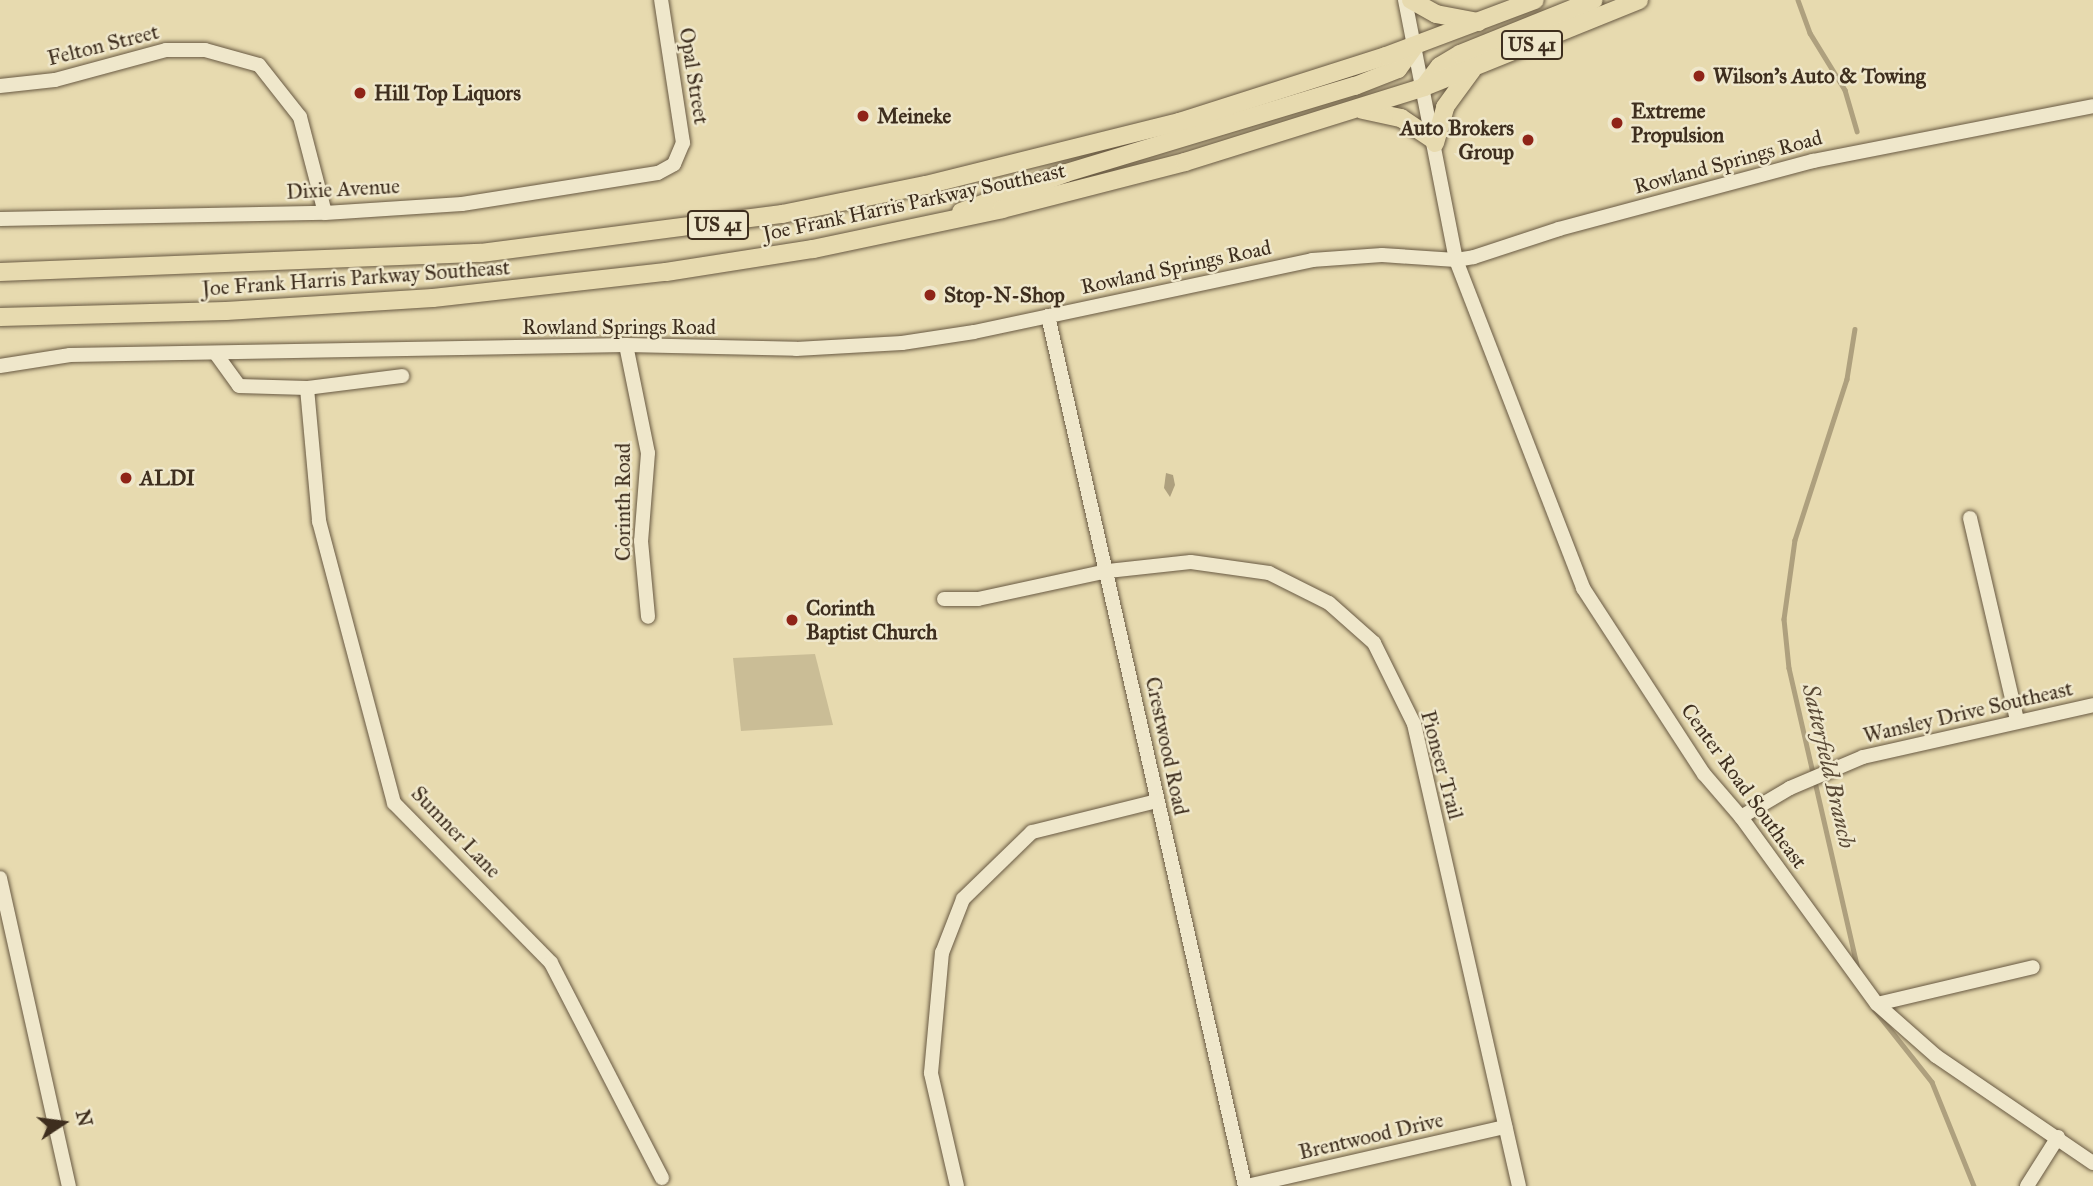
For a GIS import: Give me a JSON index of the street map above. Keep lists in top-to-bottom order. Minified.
{"streets":{"main road":["US 41","Joe Frank Harris Parkway Southeast"],"street":["Felton Street","Opal Street","Rowland Springs Road","Dixie Avenue","Corinth Road","Wansley Drive Southeast","Crestwood Road","Pioneer Trail","Center Road Southeast","Sumner Lane","Brentwood Drive"]},"crossings":[["Felton Street","Dixie Avenue"],["Opal Street","Dixie Avenue"],["Rowland Springs Road","Corinth Road"],["Rowland Springs Road","Crestwood Road"],["Rowland Springs Road","Center Road Southeast"],["Joe Frank Harris Parkway Southeast","Center Road Southeast"],["Wansley Drive Southeast","Center Road Southeast"],["Crestwood Road","Pioneer Trail"],["Crestwood Road","Brentwood Drive"],["Pioneer Trail","Brentwood Drive"]],"water":["Satterfield Branch"],"places":["Wilson's Auto & Towing","Hill Top Liquors","Meineke","Extreme Propulsion","Auto Brokers Group","Stop-N-Shop","ALDI","Corinth Baptist Church"],"north":"right"}
